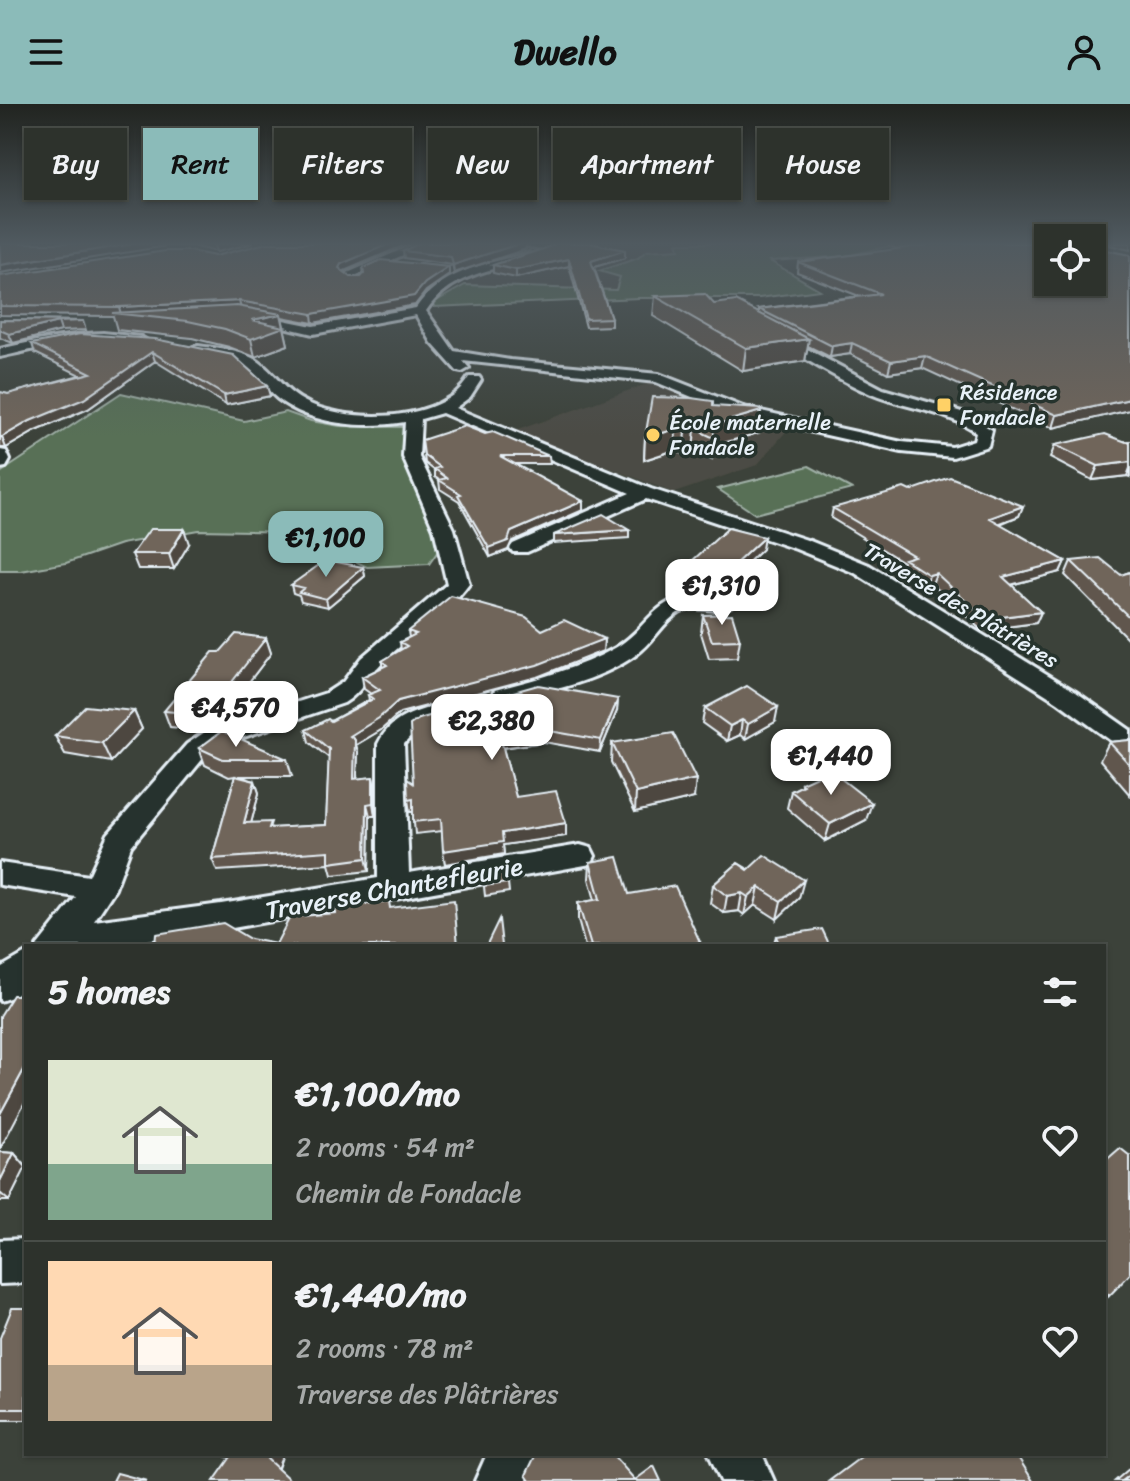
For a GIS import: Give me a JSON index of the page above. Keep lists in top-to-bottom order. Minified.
{"streets":{"street":["Traverse des Plâtrières","Traverse Chantefleurie"]},"places":{"transit":["Résidence Fondacle"],"other":["École maternelle Fondacle"]},"page":{"header":"Dwello","chip":["Buy","Rent","Filters","New","Apartment","House"],"price":["€1,100","€1,310","€4,570","€2,380","€1,440"],"heading":"5 homes","list":[{"name":"€1,100/mo","note":"2 rooms · 54 m² · Chemin de Fondacle"},{"name":"€1,440/mo","note":"2 rooms · 78 m² · Traverse des Plâtrières"}]}}
